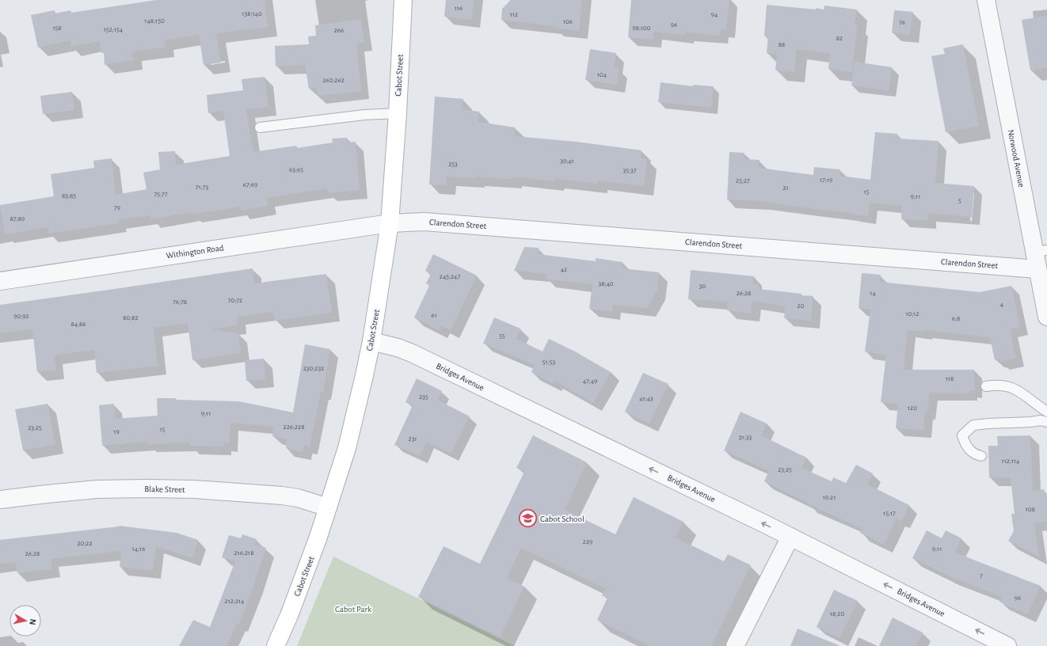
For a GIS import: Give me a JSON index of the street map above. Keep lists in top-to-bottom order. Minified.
{"streets":{"street":["Cabot Street","Norwood Avenue","Clarendon Street","Withington Road","Bridges Avenue","Blake Street"]},"crossings":[["Cabot Street","Clarendon Street"],["Cabot Street","Withington Road"],["Cabot Street","Bridges Avenue"],["Cabot Street","Blake Street"],["Norwood Avenue","Clarendon Street"],["Clarendon Street","Withington Road"]],"one_way":["Bridges Avenue"],"parks":["Cabot Park"],"places":{"school or university":["Cabot School"]},"house_numbers":["116","138;140","112","94","148;150","106","76","96","158","98;100","152;154","266","82","88","104","260;262","39;41","253","63;65","35;37","17;19","25;27","67;69","71;73","21","15","75;77","83;85","9;11","5","79","87;89","42","245;247","38;40","30","26;28","14","70;72","76;78","4","20","10;12","61","90;92","80;82","6;8","84;86","55","51;53","230;232","118","47;49","235","41;43","120","9;11","226;228","23;25","15","19","31;33","231","112;114","23;25","19;21","108","15;17","229","20;22","14;16","9;11","216;218","26;28","7","96","212;214","18;20"],"north":"right"}
